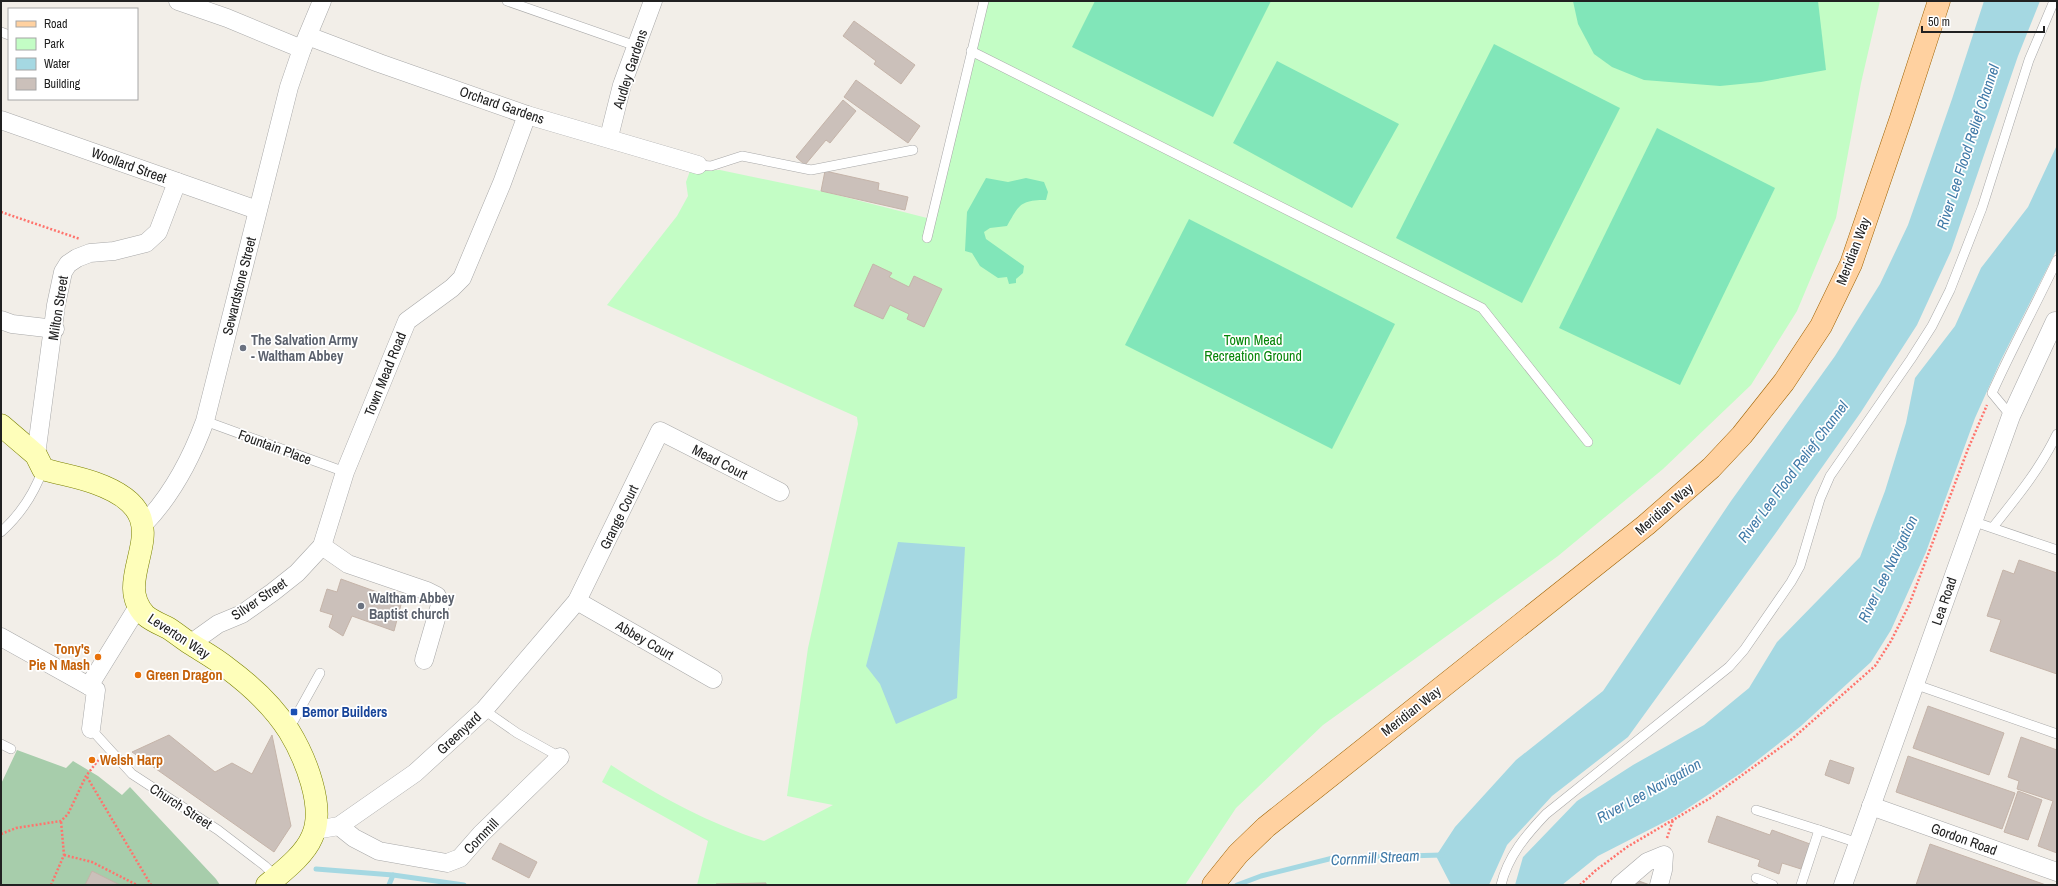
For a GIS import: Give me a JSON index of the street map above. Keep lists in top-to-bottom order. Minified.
{"streets":{"main road":["Meridian Way"],"street":["Audley Gardens","Orchard Gardens","Woollard Street","Sewardstone Street","Milton Street","Town Mead Road","Mead Court","Grange Court","Silver Street","Lea Road","Leverton Way","Abbey Court","Greenyard","Cornmill","Gordon Road"],"lane":["Fountain Place","Church Street"]},"crossings":[["Audley Gardens","Orchard Gardens"],["Orchard Gardens","Sewardstone Street"],["Orchard Gardens","Town Mead Road"],["Woollard Street","Sewardstone Street"],["Woollard Street","Milton Street"],["Sewardstone Street","Fountain Place"],["Sewardstone Street","Leverton Way"],["Town Mead Road","Fountain Place"],["Town Mead Road","Silver Street"],["Mead Court","Grange Court"],["Grange Court","Abbey Court"],["Grange Court","Greenyard"],["Silver Street","Leverton Way"],["Lea Road","Gordon Road"],["Leverton Way","Greenyard"],["Leverton Way","Church Street"],["Abbey Court","Greenyard"],["Greenyard","Cornmill"]],"water":["River Lee Flood Relief Channel","River Lee Navigation","Cornmill Stream"],"parks":["Town Mead Recreation Ground"],"places":{"other":["The Salvation Army - Waltham Abbey","Waltham Abbey Baptist church","Tony's Pie N Mash","Green Dragon","Welsh Harp"],"transit":["Bemor Builders"]},"legend":["Road","Park","Water","Building"],"scale_bar":"50 m"}
